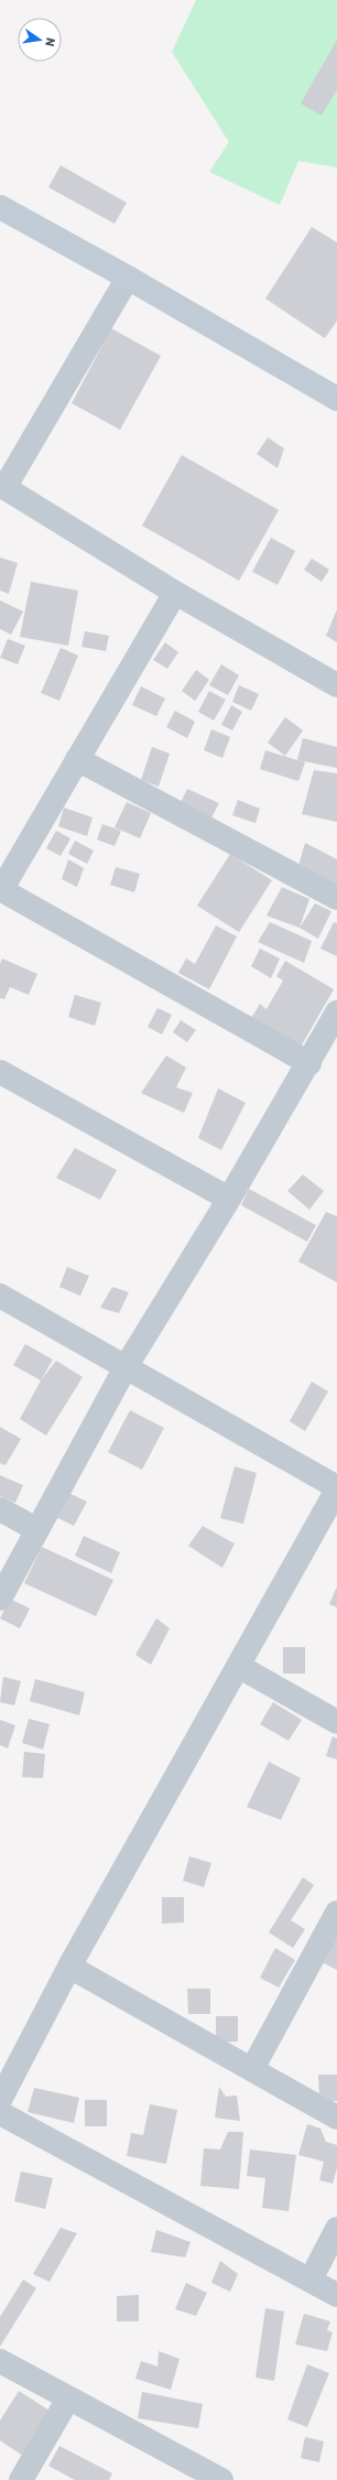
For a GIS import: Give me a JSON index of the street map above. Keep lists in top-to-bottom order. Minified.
{"north":"right"}
